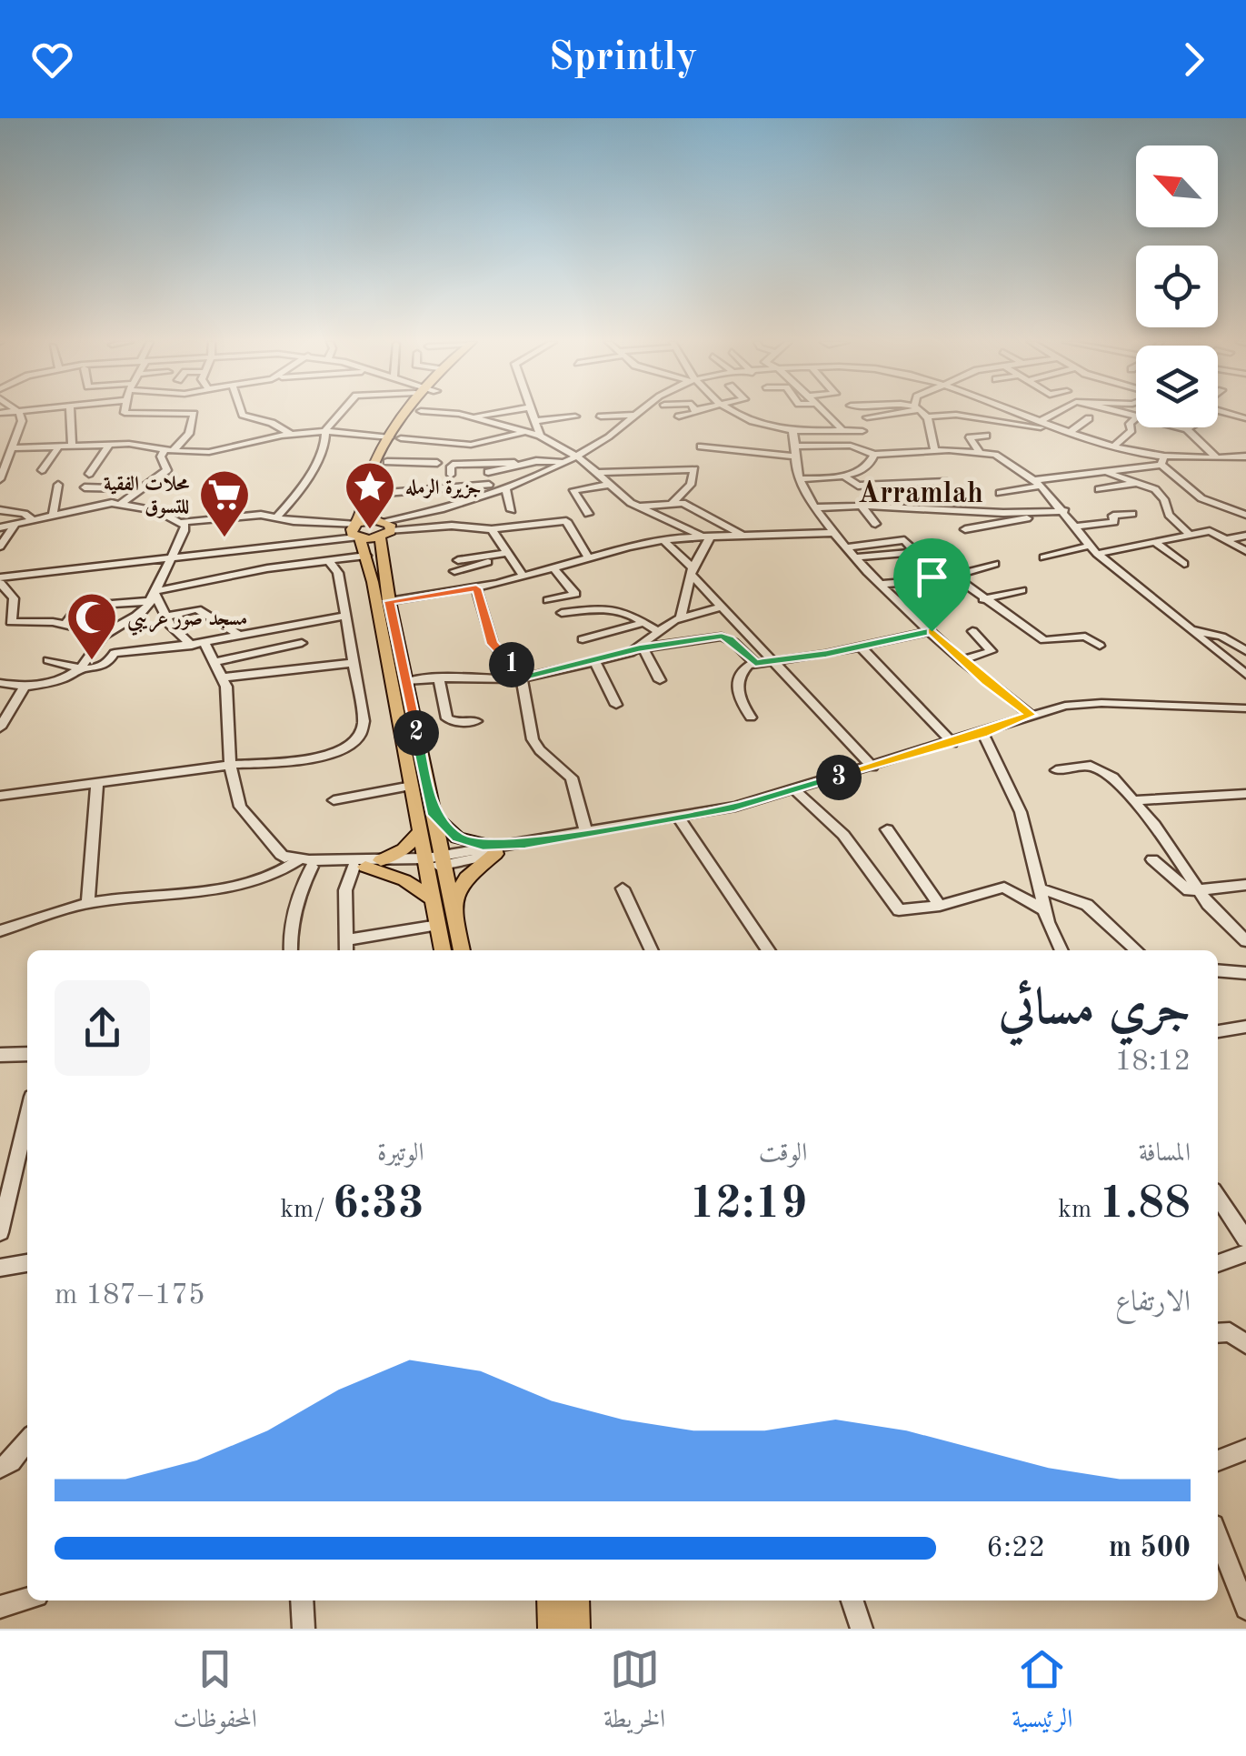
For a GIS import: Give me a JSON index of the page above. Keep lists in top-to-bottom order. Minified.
{"districts":["Arramlah"],"places":{"place":["جزيرة الرمله"],"supermarket":["محلات الفقية للتسوق"],"mosque":["مسجد صور عريبي"]},"north":"top left","page":{"header":"Sprintly","pins":["1","2","3"],"heading":["جري مسائي","18:12"],"stats":[["المسافة","1.88 km"],["الوقت","12:19"],["الوتيرة","6:33 /km"]],"chart":["الارتفاع","175–187 m"],"list":[{"name":"500 m","note":"6:22"}],"tabs":["الرئيسية","الخريطة","المحفوظات"]}}
